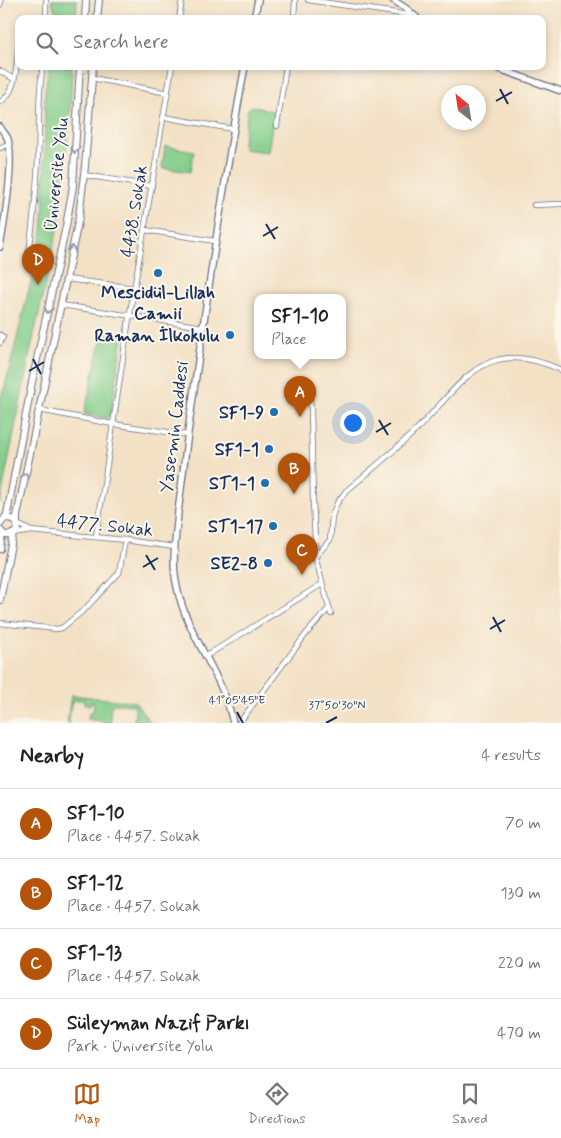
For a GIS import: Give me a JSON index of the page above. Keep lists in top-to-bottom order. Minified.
{"streets":{"main road":["Üniversite Yolu"],"street":["4438. Sokak","Yasemin Caddesi","4477. Sokak"]},"crossings":[["4438. Sokak","4477. Sokak"],["Yasemin Caddesi","4477. Sokak"]],"places":["Mescidül-Lillah Camii","Raman İlkokulu","SF1-9","SF1-1","ST1-1","ST1-17","SE2-8"],"north":"top left","page":{"search":"Search here","pins":["D","A","B","C"],"popup":["SF1-10","Place"],"heading":["Nearby","4 results"],"list":[{"mark":"A","name":"SF1-10","note":"Place · 4457. Sokak","value":"70 m"},{"mark":"B","name":"SF1-12","note":"Place · 4457. Sokak","value":"130 m"},{"mark":"C","name":"SF1-13","note":"Place · 4457. Sokak","value":"220 m"},{"mark":"D","name":"Süleyman Nazif Parkı","note":"Park · Üniversite Yolu","value":"470 m"}],"nav":["Map","Directions","Saved"]},"coordinates":["41°05'45\"E","37°50'30\"N"]}
